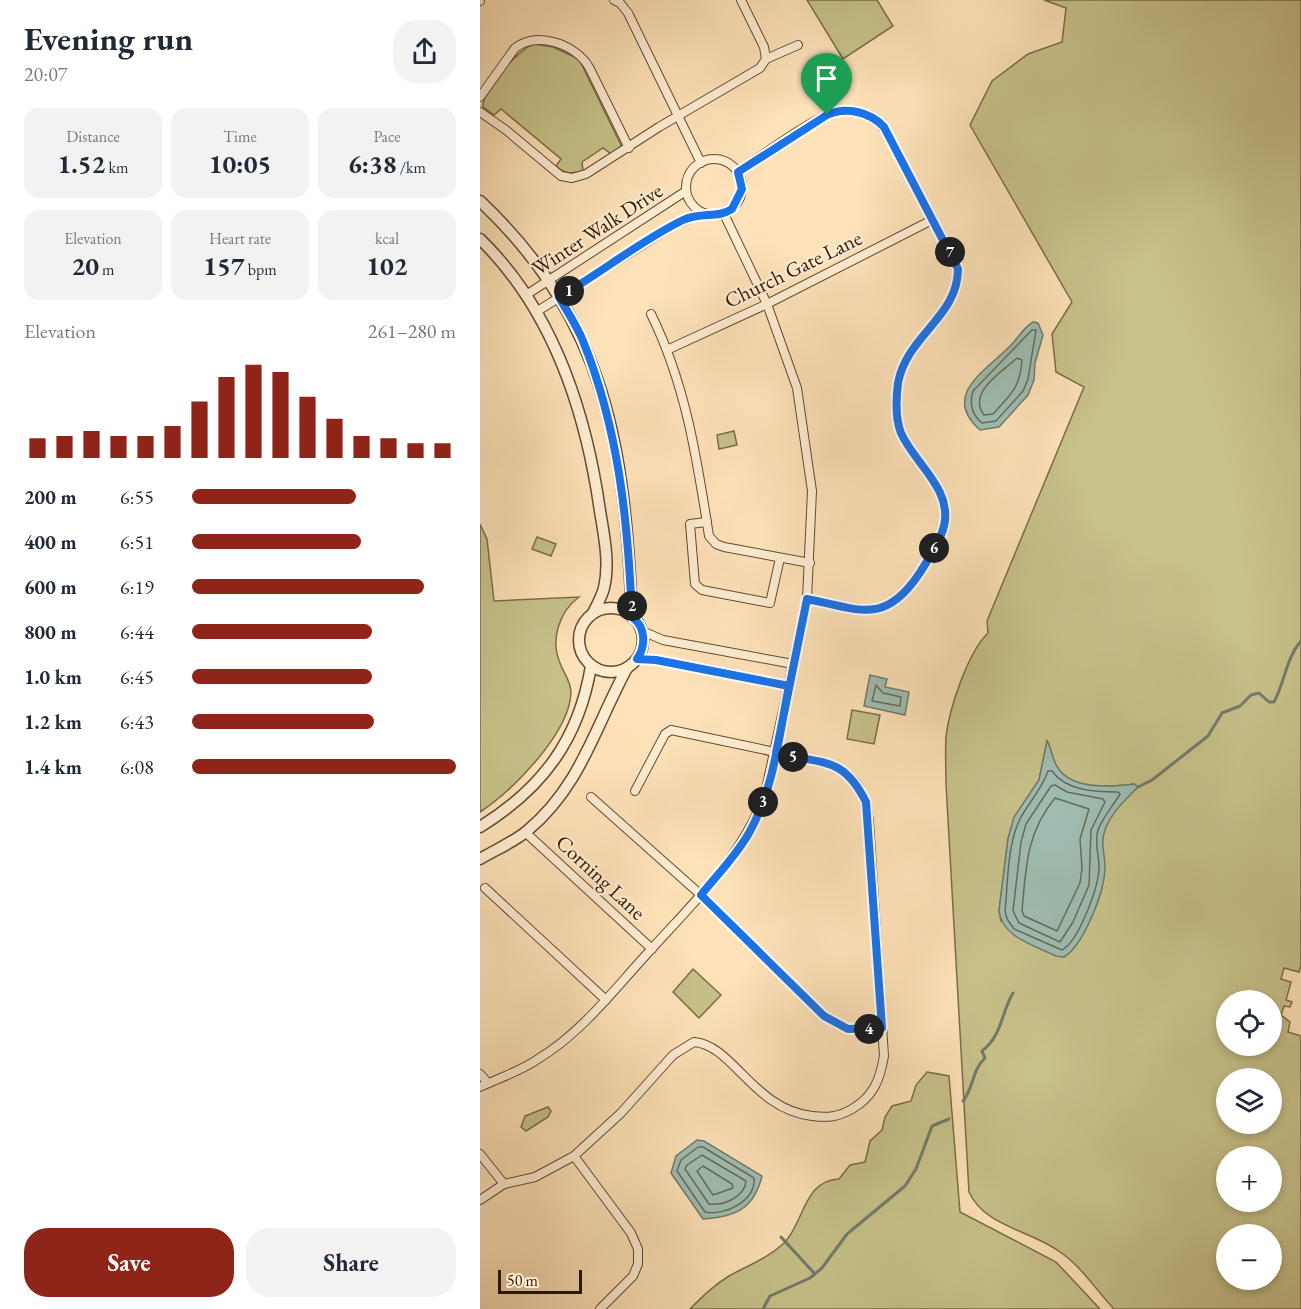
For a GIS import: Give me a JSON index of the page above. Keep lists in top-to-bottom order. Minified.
{"streets":{"street":["Winter Walk Drive","Church Gate Lane","Corning Lane"]},"scale_bar":"50 m","page":{"heading":["Evening run","20:07"],"stats":[["Distance","1.52 km"],["Time","10:05"],["Pace","6:38 /km"],["Elevation","20 m"],["Heart rate","157 bpm"],["kcal","102"]],"pins":["7","1","6","2","5","3","4"],"chart":["Elevation","261–280 m"],"list":[{"name":"200 m","note":"6:55"},{"name":"400 m","note":"6:51"},{"name":"600 m","note":"6:19"},{"name":"800 m","note":"6:44"},{"name":"1.0 km","note":"6:45"},{"name":"1.2 km","note":"6:43"},{"name":"1.4 km","note":"6:08"}],"map_buttons":["+","−"],"buttons":["Save","Share"],"scale":"50 m"}}
